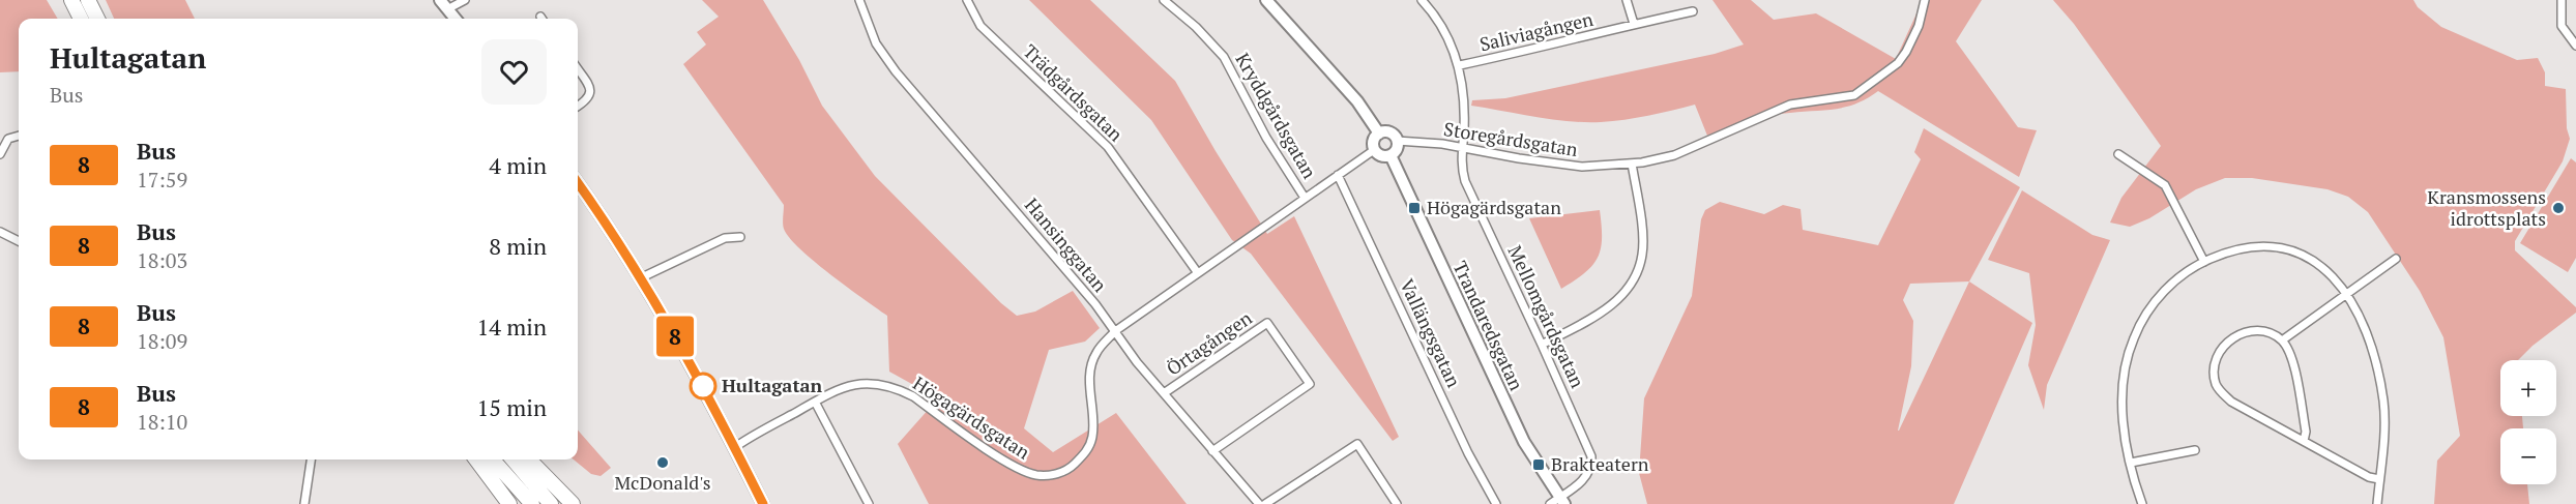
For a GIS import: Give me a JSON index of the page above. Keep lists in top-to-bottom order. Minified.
{"streets":{"street":["Saliviagången","Trädgårdsgatan","Kryddgårdsgatan","Storegårdsgatan","Hansinggatan","Mellomgårdsgatan","Trandaredsgatan","Vallängsgatan","Örtagången","Högagärdsgatan"]},"crossings":[["Saliviagången","Mellomgårdsgatan"],["Trädgårdsgatan","Högagärdsgatan"],["Kryddgårdsgatan","Högagärdsgatan"],["Storegårdsgatan","Mellomgårdsgatan"],["Storegårdsgatan","Trandaredsgatan"],["Storegårdsgatan","Högagärdsgatan"],["Hansinggatan","Örtagången"],["Hansinggatan","Högagärdsgatan"],["Mellomgårdsgatan","Trandaredsgatan"],["Trandaredsgatan","Högagärdsgatan"],["Vallängsgatan","Högagärdsgatan"]],"places":{"transit":["Högagärdsgatan","Brakteatern"],"other":["Kransmossens idrottsplats","Hultagatan","McDonald's"]},"lines":["bus line 8"],"page":{"on_map":"8","heading":["Hultagatan","Bus"],"list":[{"mark":"8","name":"Bus","note":"17:59","value":"4 min"},{"mark":"8","name":"Bus","note":"18:03","value":"8 min"},{"mark":"8","name":"Bus","note":"18:09","value":"14 min"},{"mark":"8","name":"Bus","note":"18:10","value":"15 min"}],"map_buttons":["+","−"]}}
